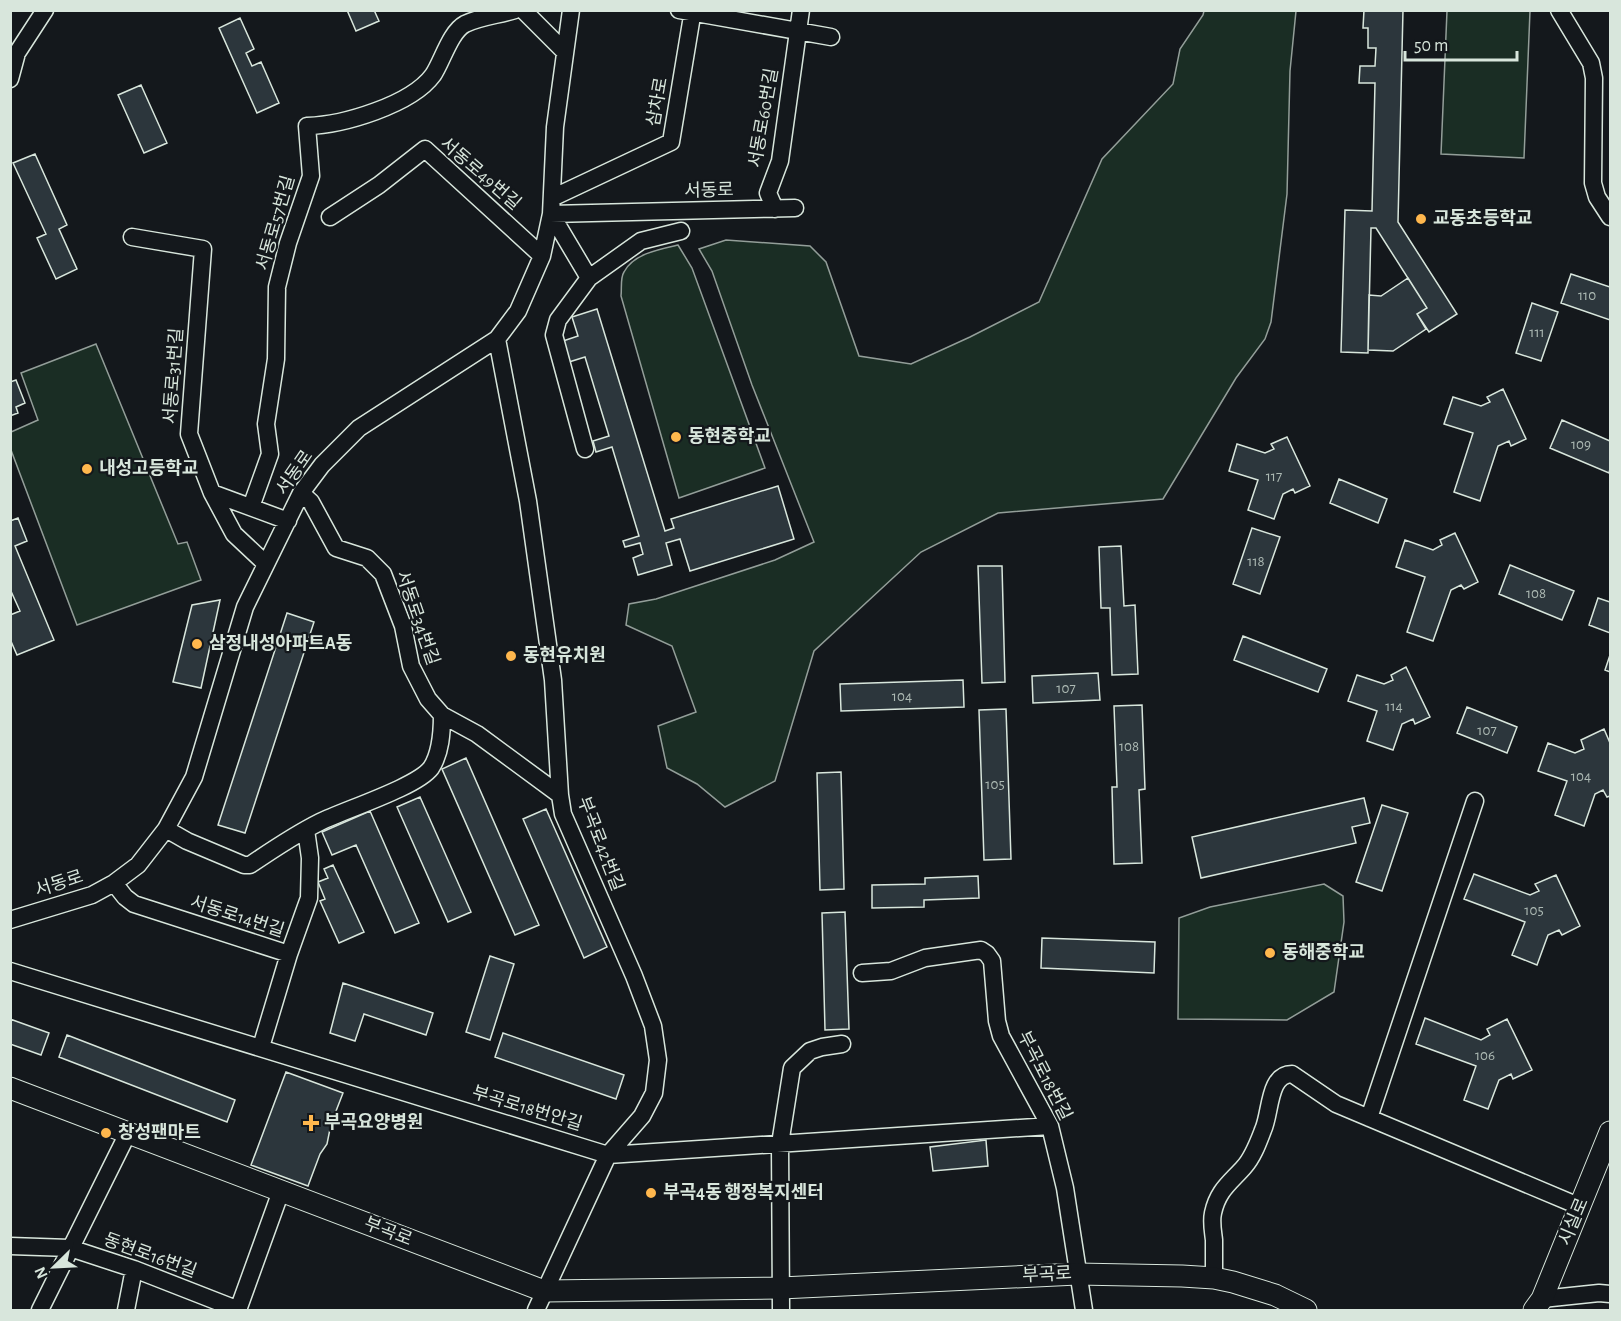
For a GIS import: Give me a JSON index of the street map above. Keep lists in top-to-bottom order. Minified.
{"streets":{"main road":["시실로","부곡로"],"street":["삼차로","서동로60번길","서동로49번길","서동로","서동로57번길","서동로31번길","서동로34번길","부곡로42번길","서동로14번길","부곡로18번길","부곡로18번안길","동현로16번길"]},"crossings":[["삼차로","서동로"],["서동로60번길","서동로"],["서동로49번길","서동로"],["서동로","서동로34번길"],["서동로","부곡로42번길"],["서동로","서동로14번길"],["서동로34번길","부곡로42번길"],["부곡로42번길","부곡로18번안길"],["부곡로42번길","부곡로"],["부곡로18번길","부곡로18번안길"],["부곡로18번길","부곡로"]],"places":{"other":["교동초등학교","동현중학교","내성고등학교","삼정내성아파트A동","동현유치원","동해중학교","창성팬마트","부곡4동 행정복지센터"],"health":["부곡요양병원"]},"house_numbers":["110","111","109","117","118","108","107","104","114","107","108","104","105","105","106"],"scale_bar":"50 m","north":"bottom left"}
